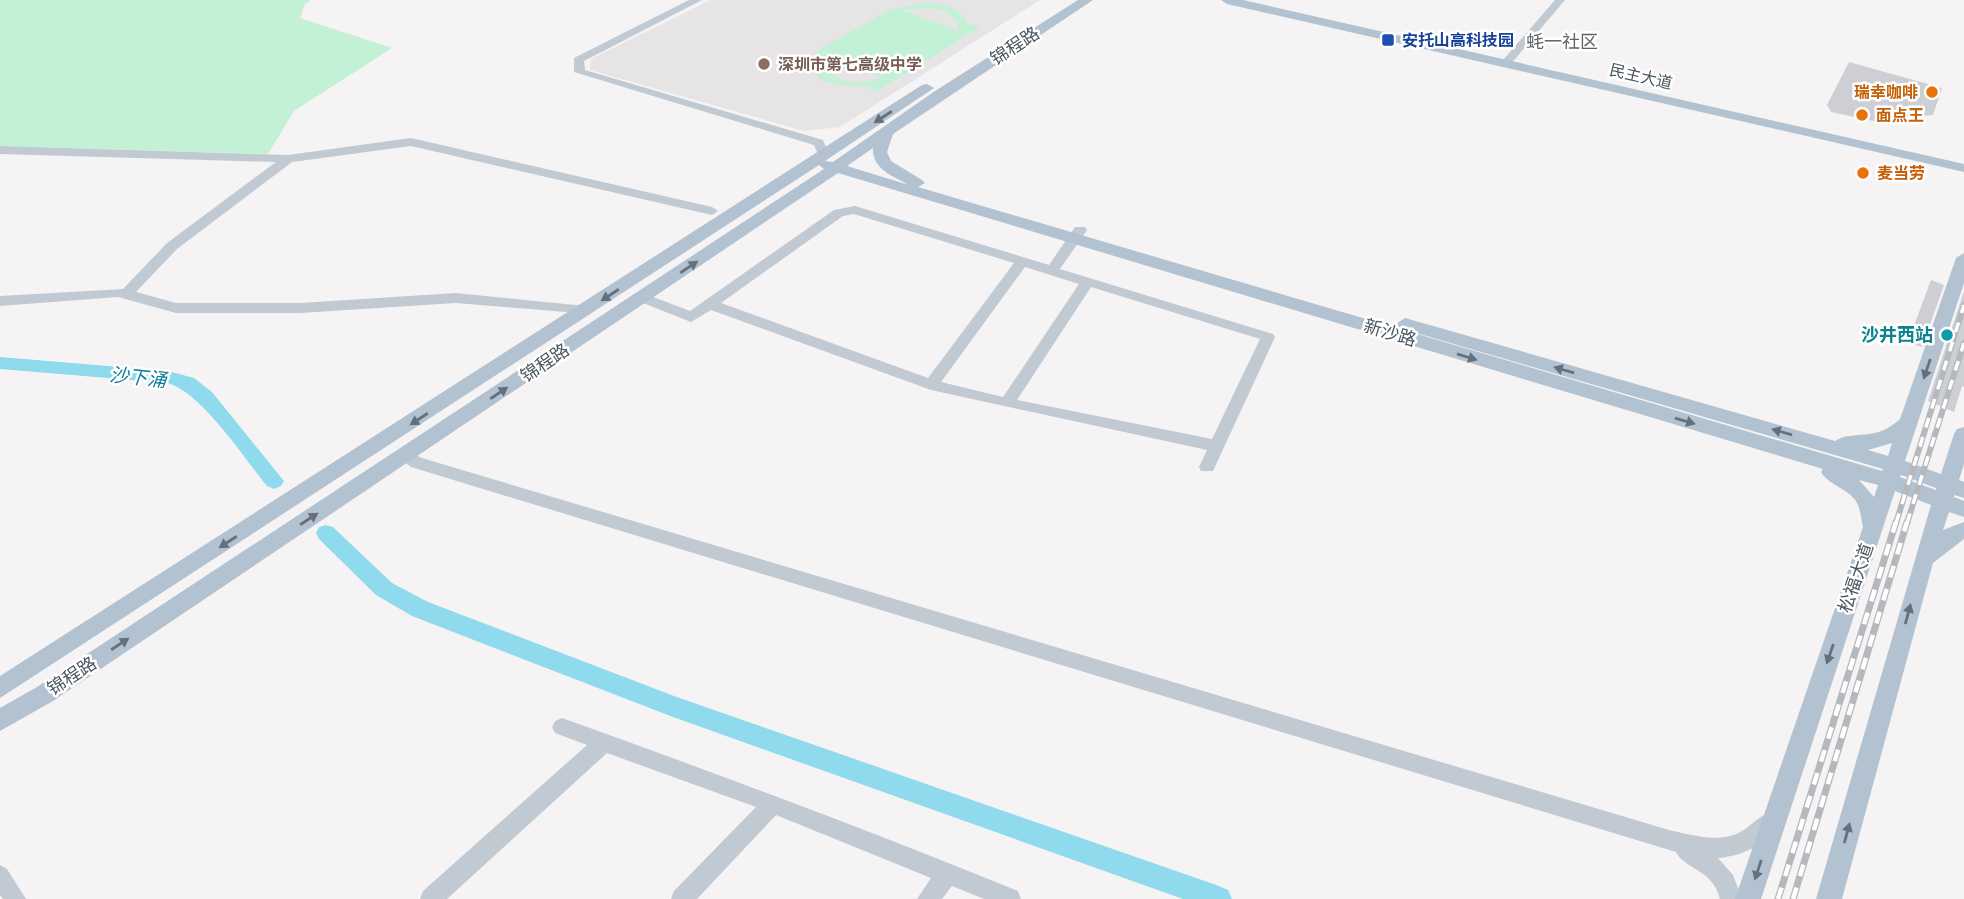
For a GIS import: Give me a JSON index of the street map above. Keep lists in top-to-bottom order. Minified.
{"streets":{"main road":["锦程路","民主大道","新沙路","松福大道"]},"crossings":[["锦程路","新沙路"],["新沙路","松福大道"]],"districts":["蚝一社区"],"water":["沙下涌"],"places":{"transit":["安托山高科技园"],"other":["深圳市第七高级中学","瑞幸咖啡","面点王","麦当劳","沙井西站"]}}
